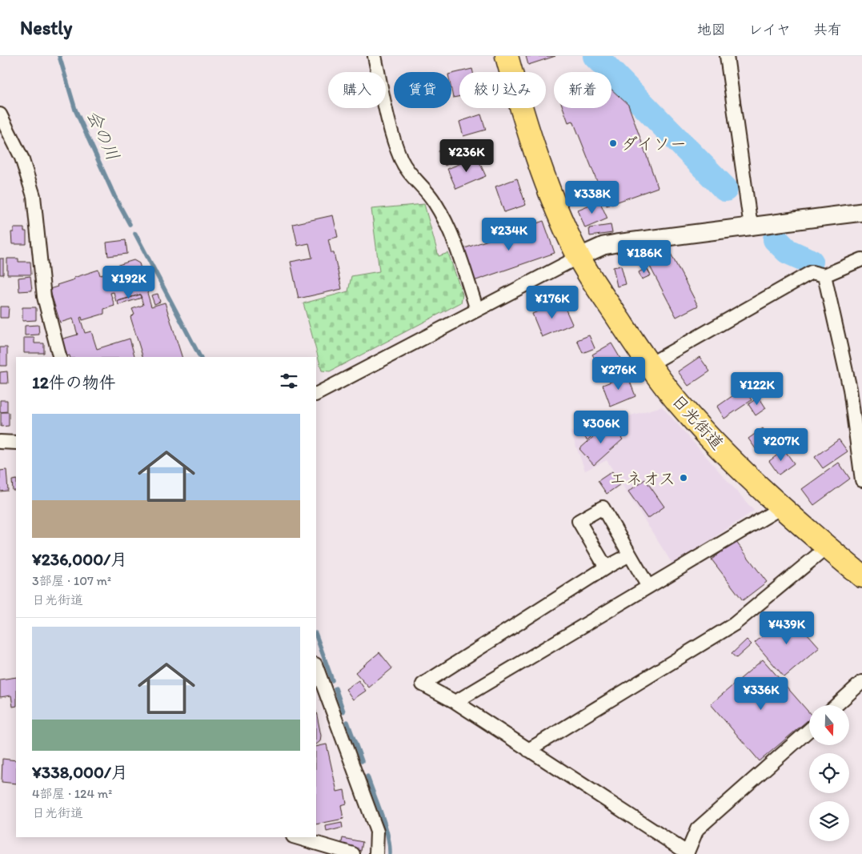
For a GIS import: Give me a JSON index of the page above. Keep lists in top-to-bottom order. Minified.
{"streets":{"highway":["日光街道"]},"water":["会の川"],"places":["ダイソー","エネオス"],"north":"bottom","page":{"header":"Nestly","nav":["地図","レイヤ","共有"],"chip":["購入","賃貸","絞り込み","新着"],"price":["¥236K","¥338K","¥234K","¥186K","¥192K","¥176K","¥276K","¥122K","¥306K","¥207K","¥439K","¥336K"],"heading":"12件の物件","list":[{"name":"¥236,000/月","note":"3部屋 · 107 m² · 日光街道"},{"name":"¥338,000/月","note":"4部屋 · 124 m² · 日光街道"}]}}
